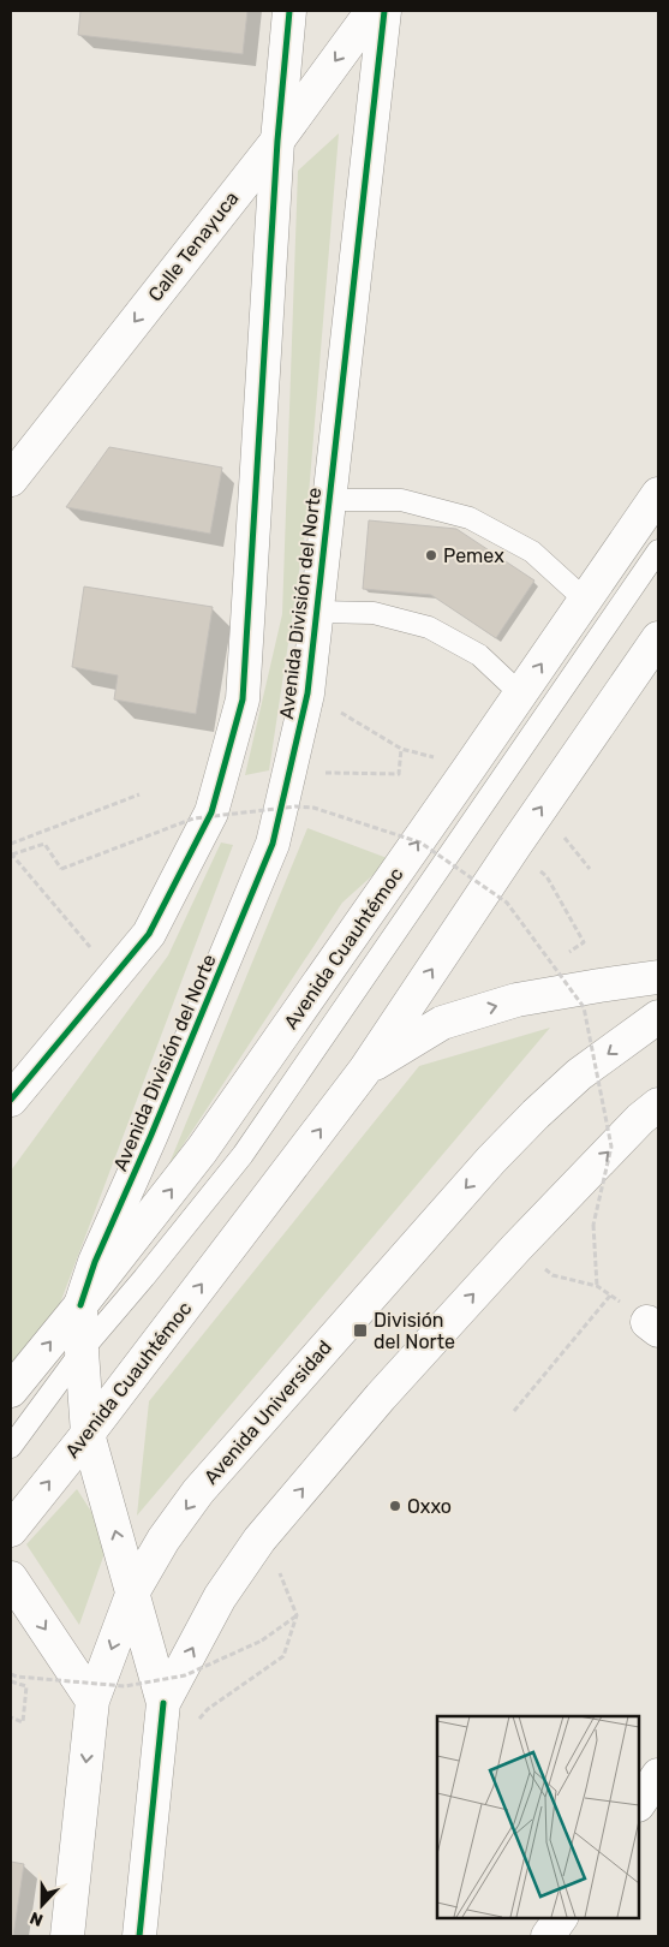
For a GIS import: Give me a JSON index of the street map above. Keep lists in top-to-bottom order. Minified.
{"streets":{"main road":["Calle Tenayuca","Avenida División del Norte","Avenida Cuauhtémoc","Avenida Universidad"]},"crossings":[["Avenida División del Norte","Avenida Cuauhtémoc"],["Avenida División del Norte","Avenida Universidad"]],"one_way":["Calle Tenayuca"],"places":{"other":["Pemex","Oxxo"],"transit":["División del Norte"]},"north":"bottom"}
